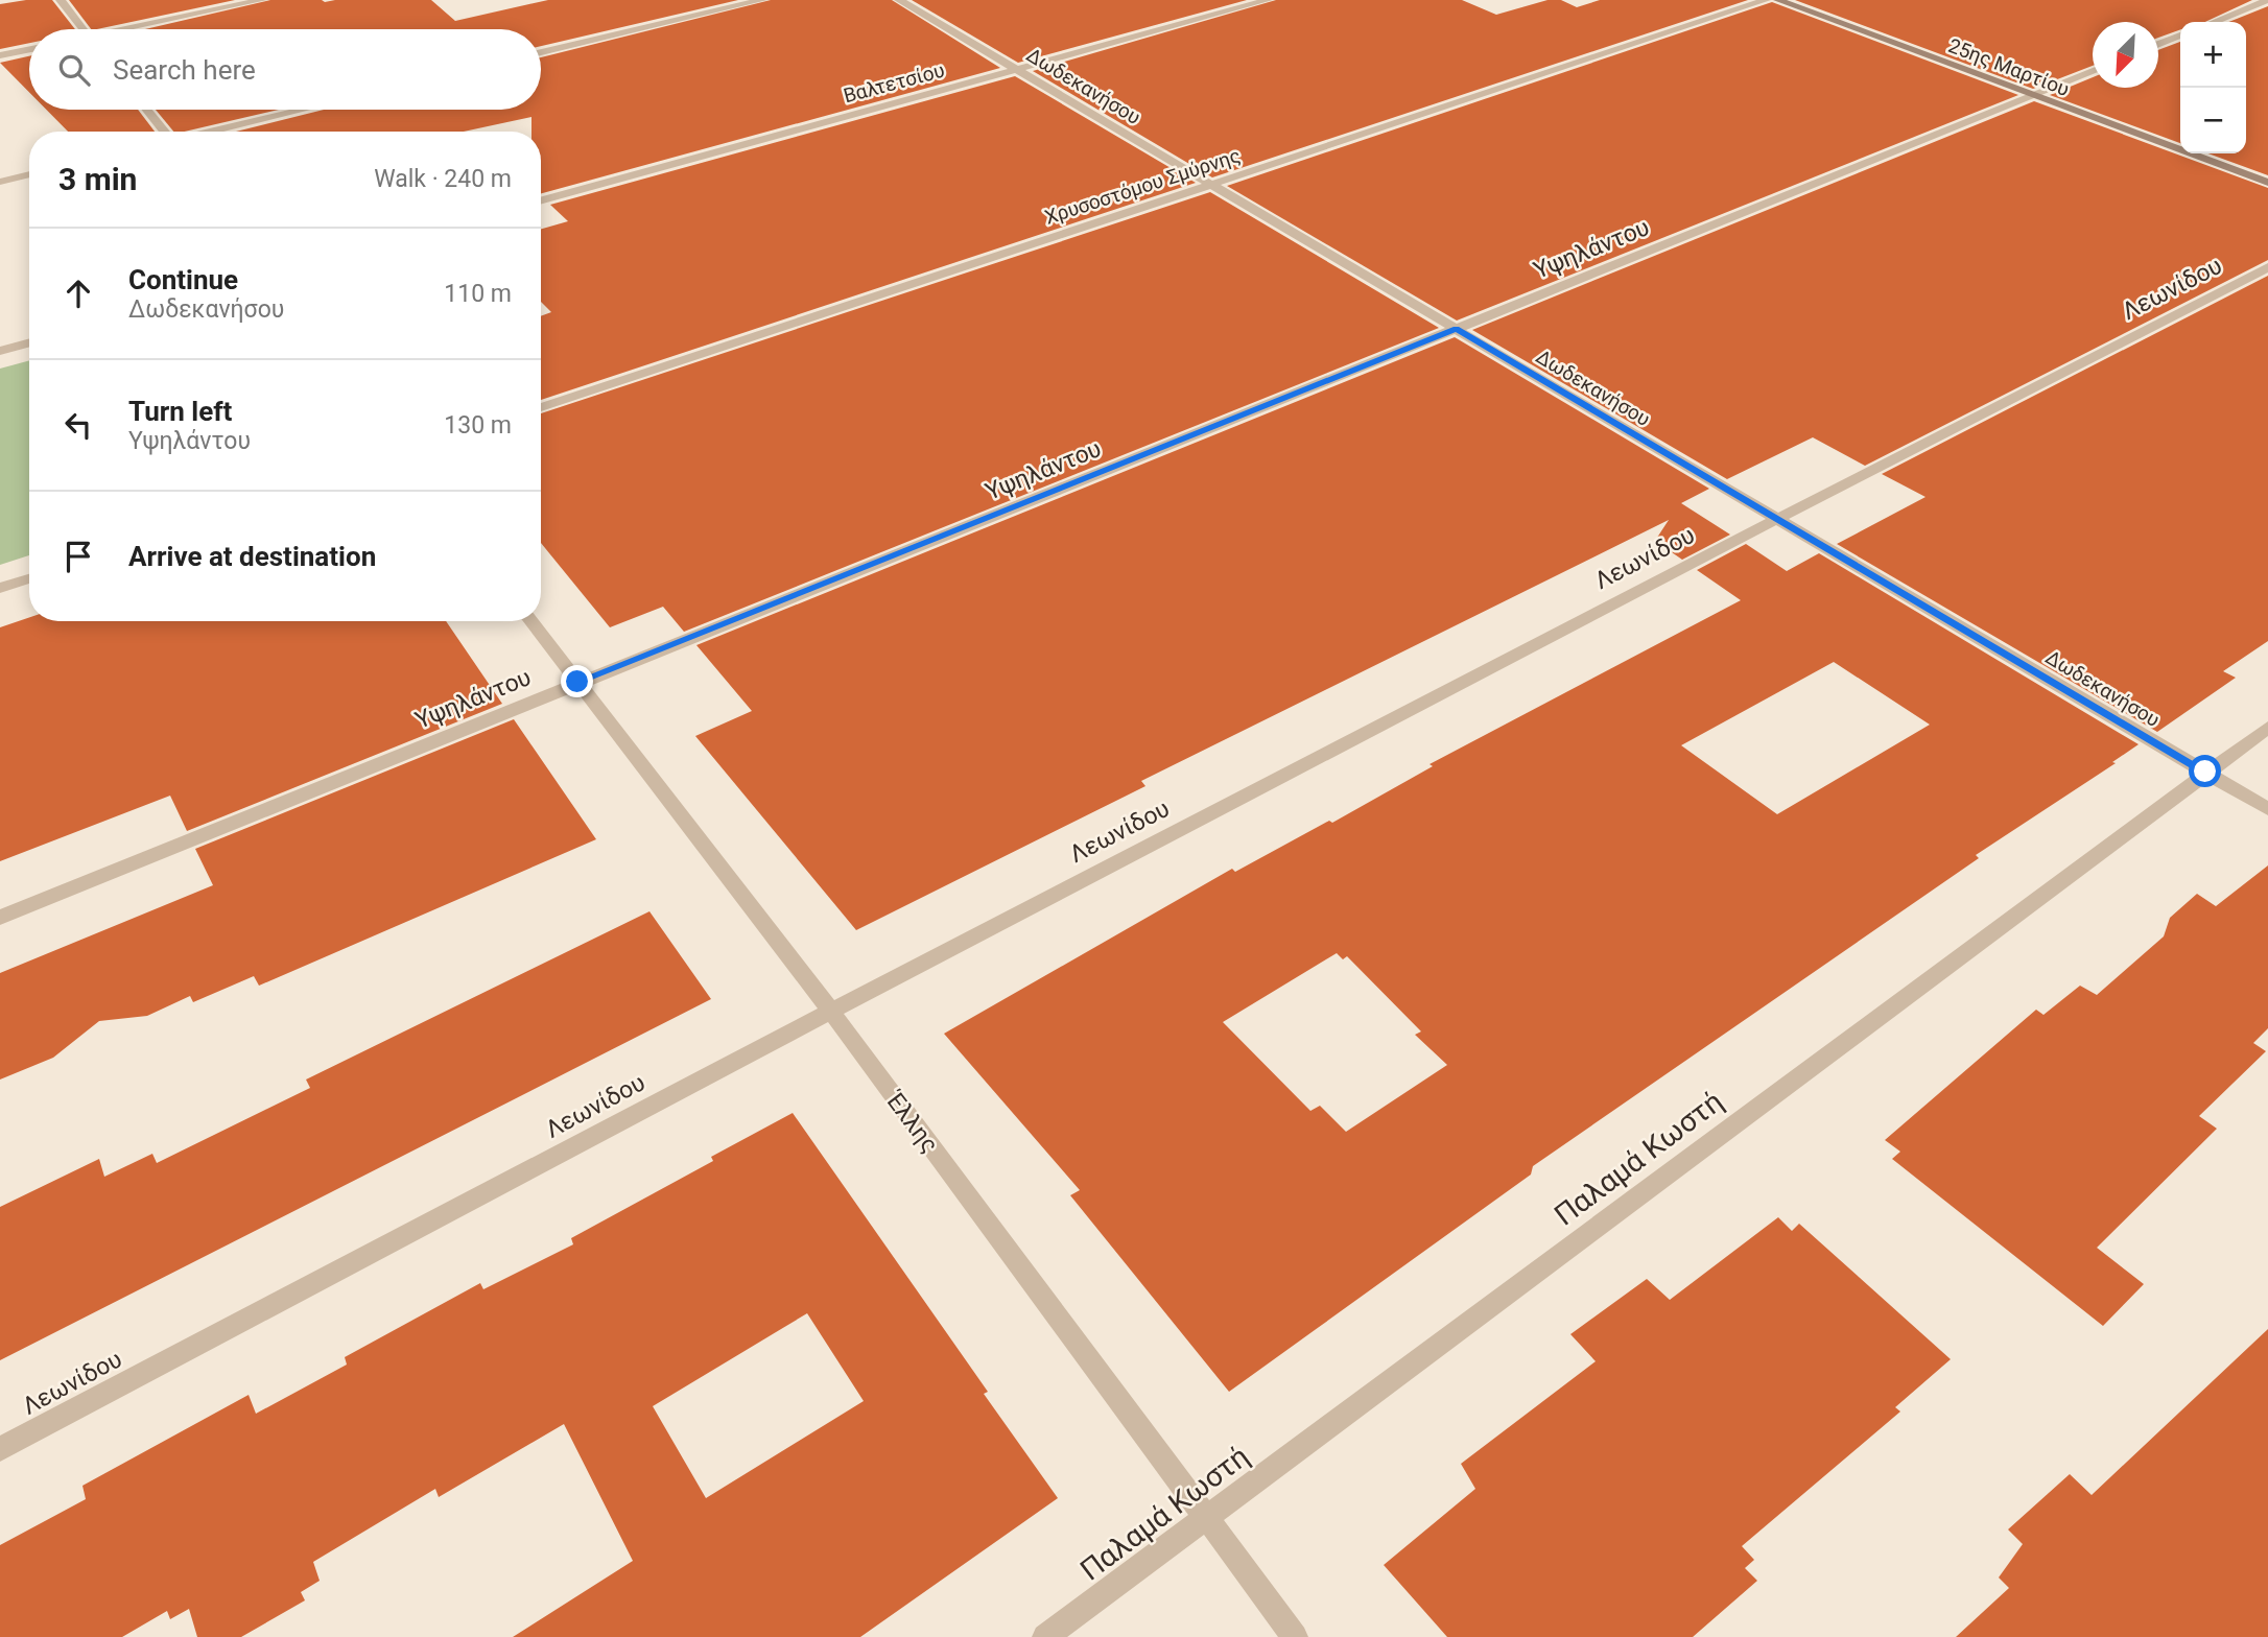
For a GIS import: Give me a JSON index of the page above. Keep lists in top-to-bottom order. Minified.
{"streets":{"main road":["25ης Μαρτίου"],"street":["Βαλτετσίου","Δωδεκανήσου","Χρυσοστόμου Σμύρνης","Υψηλάντου","Λεωνίδου","Έλλης","Παλαμά Κωστή"]},"crossings":[["25ης Μαρτίου","Υψηλάντου"],["Βαλτετσίου","Δωδεκανήσου"],["Δωδεκανήσου","Χρυσοστόμου Σμύρνης"],["Δωδεκανήσου","Υψηλάντου"],["Δωδεκανήσου","Λεωνίδου"],["Δωδεκανήσου","Παλαμά Κωστή"],["Υψηλάντου","Έλλης"],["Λεωνίδου","Έλλης"],["Έλλης","Παλαμά Κωστή"]],"north":"bottom left","page":{"map_buttons":["+","−"],"search":"Search here","heading":["3 min","Walk · 240 m"],"list":[["Continue","Δωδεκανήσου","110 m"],["Turn left","Υψηλάντου","130 m"],"Arrive at destination"]}}
